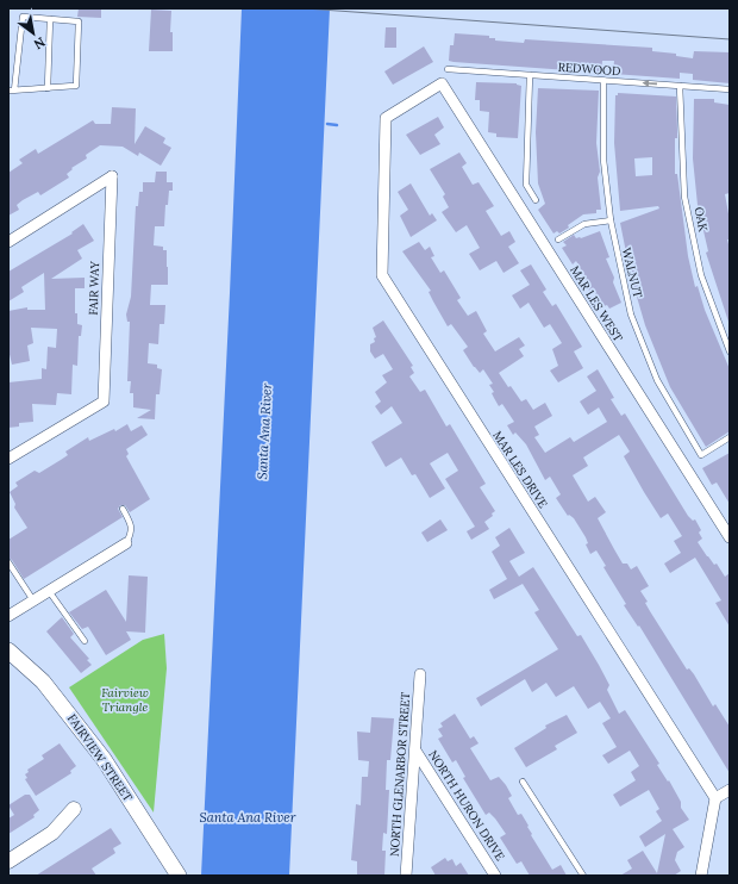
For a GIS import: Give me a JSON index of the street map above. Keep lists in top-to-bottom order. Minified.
{"streets":{"main road":["FAIRVIEW STREET"],"street":["FAIR WAY","MAR LES WEST","MAR LES DRIVE","NORTH GLENARBOR STREET","NORTH HURON DRIVE"],"lane":["REDWOOD","OAK","WALNUT"]},"crossings":[["REDWOOD","OAK"],["REDWOOD","WALNUT"],["MAR LES WEST","MAR LES DRIVE"],["NORTH GLENARBOR STREET","NORTH HURON DRIVE"]],"water":["Santa Ana River"],"parks":["Fairview Triangle"],"north":"bottom right"}
